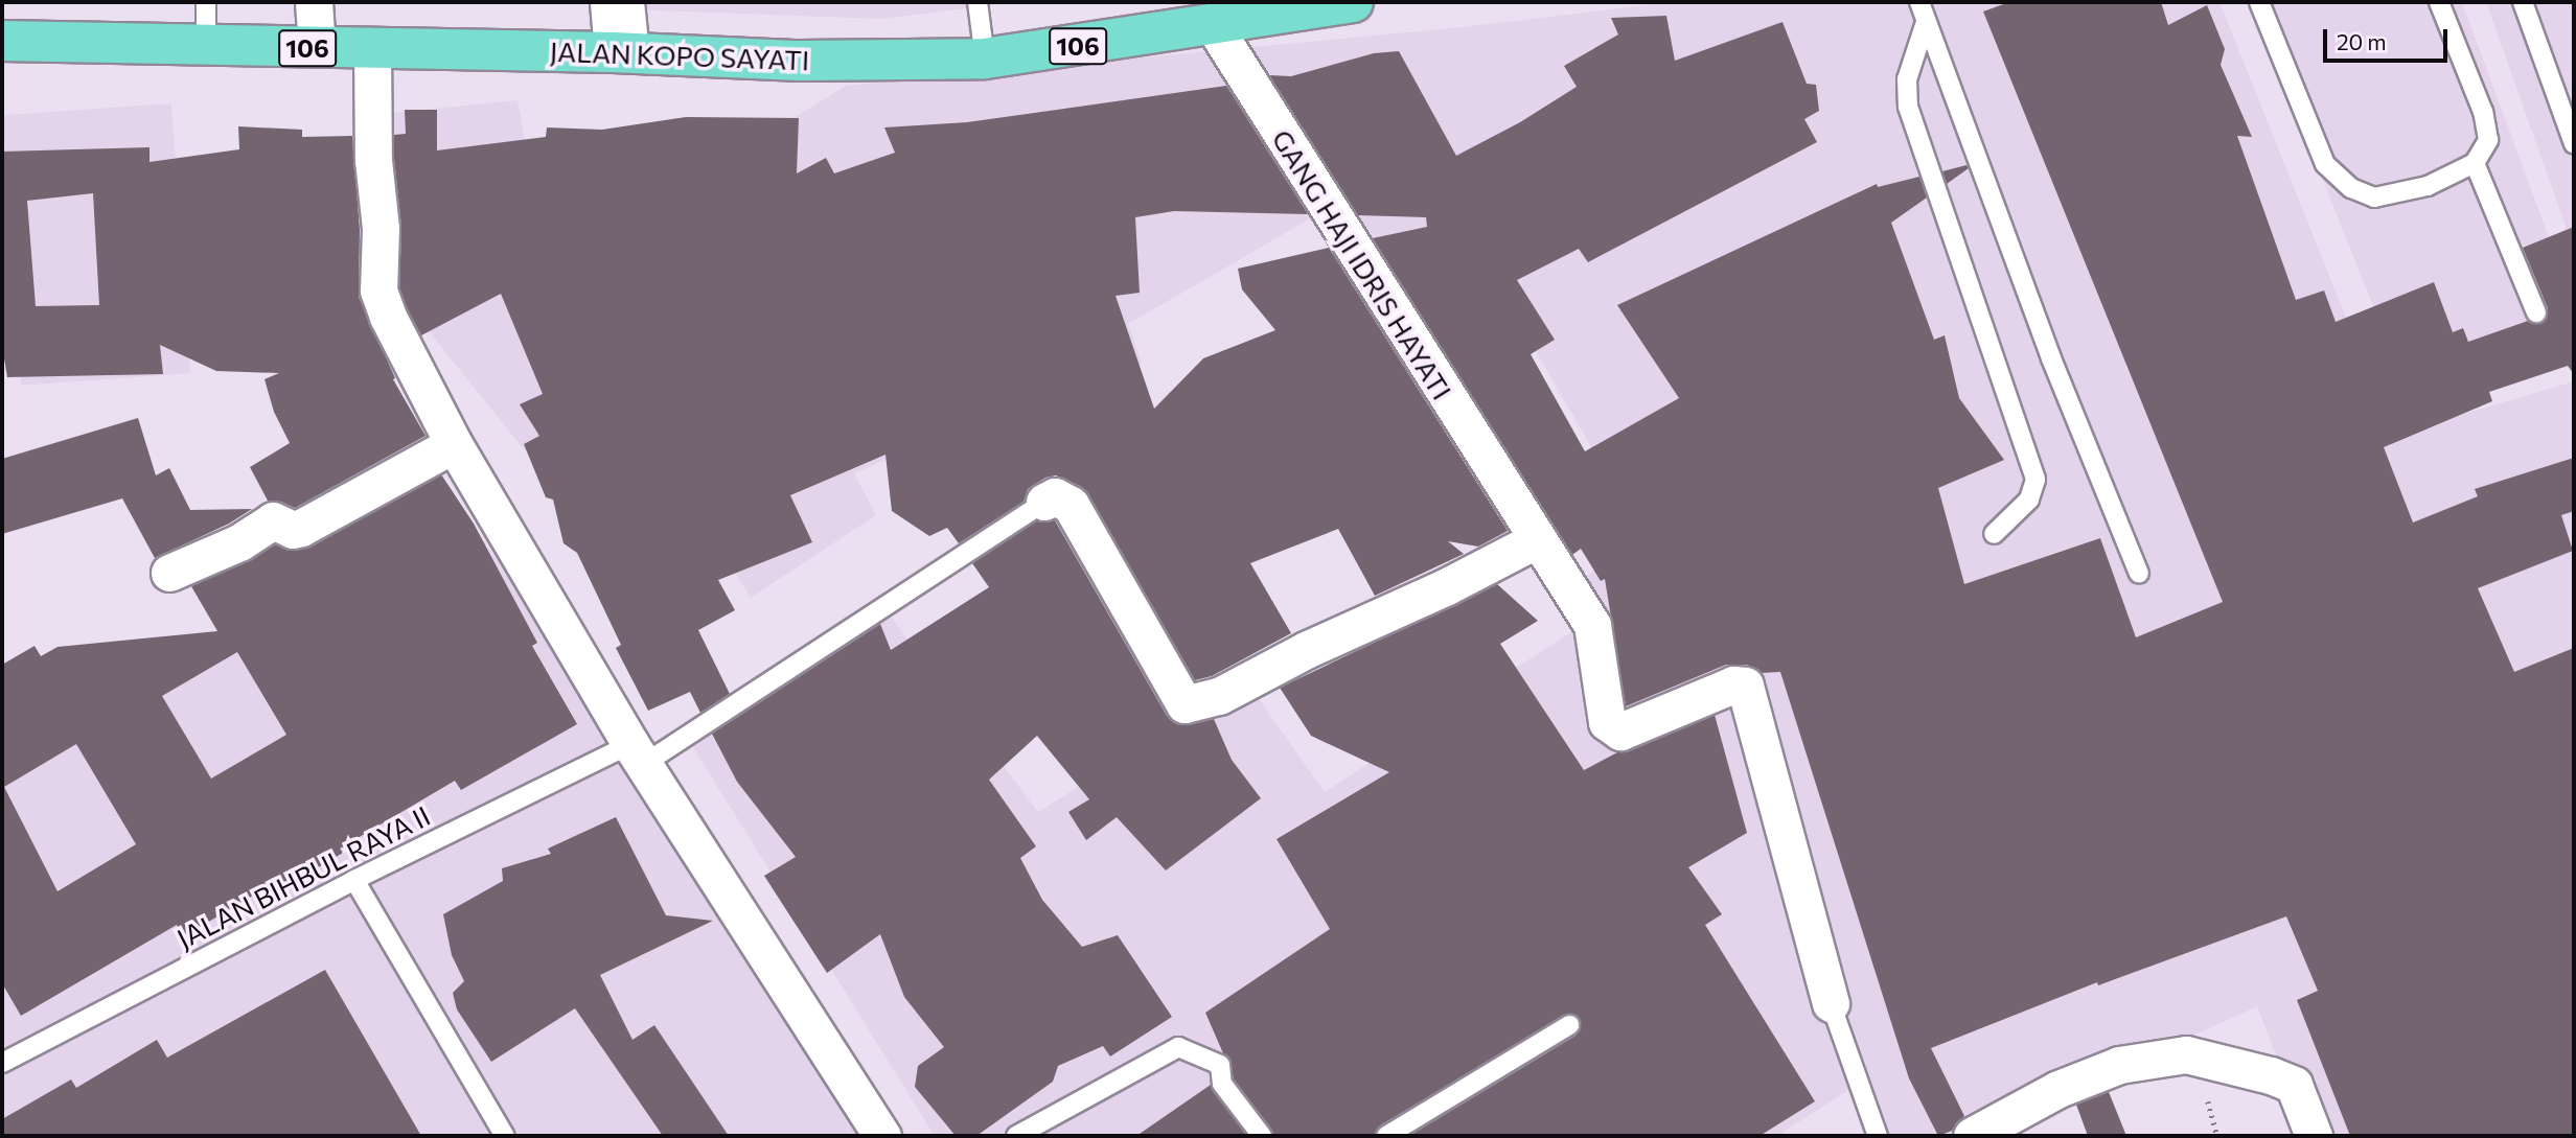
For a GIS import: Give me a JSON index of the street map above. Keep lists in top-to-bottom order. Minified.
{"streets":{"main road":["106","JALAN KOPO SAYATI"],"street":["GANG HAJI IDRIS HAYATI"],"lane":["JALAN BIHBUL RAYA II"]},"crossings":[["JALAN KOPO SAYATI","GANG HAJI IDRIS HAYATI"]],"scale_bar":"20 m"}
